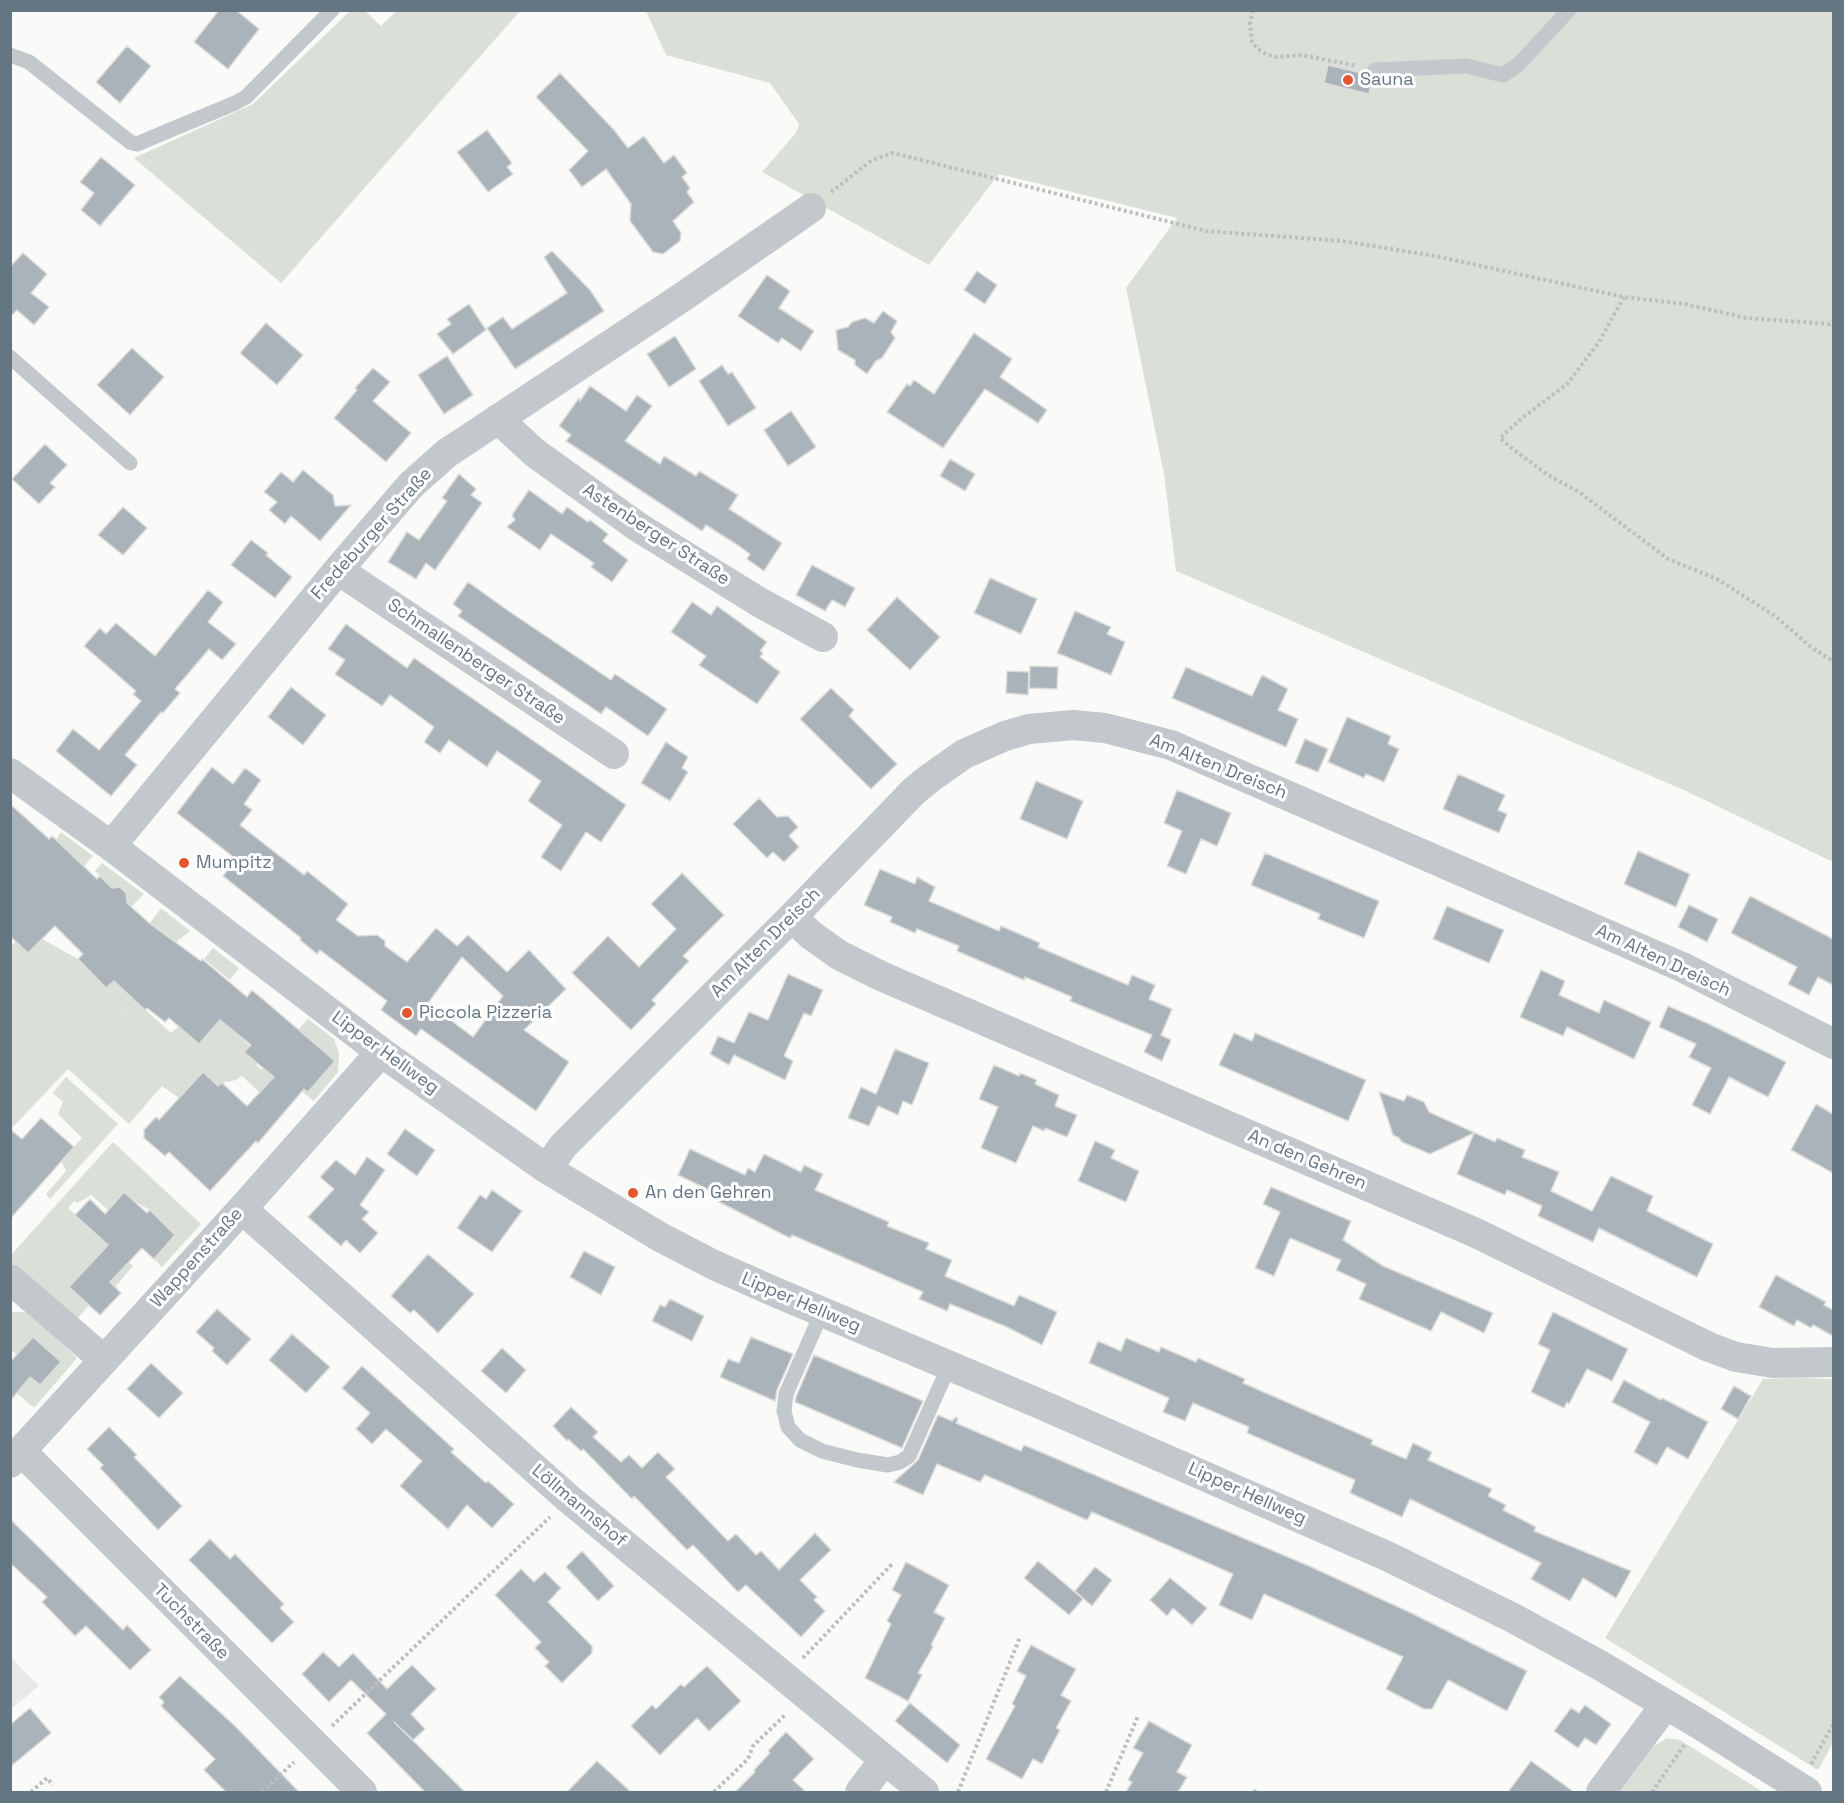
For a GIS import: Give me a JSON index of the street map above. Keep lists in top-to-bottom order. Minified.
{"streets":{"street":["Fredeburger Straße","Astenberger Straße","Schmallenberger Straße","Am Alten Dreisch","Lipper Hellweg","An den Gehren","Wappenstraße","Löllmannshof","Tuchstraße"]},"crossings":[["Fredeburger Straße","Astenberger Straße"],["Fredeburger Straße","Schmallenberger Straße"],["Fredeburger Straße","Lipper Hellweg"],["Am Alten Dreisch","Lipper Hellweg"],["Am Alten Dreisch","An den Gehren"],["Lipper Hellweg","Wappenstraße"],["Wappenstraße","Löllmannshof"],["Wappenstraße","Tuchstraße"]],"places":["Sauna","Mumpitz","Piccola Pizzeria","An den Gehren"]}
